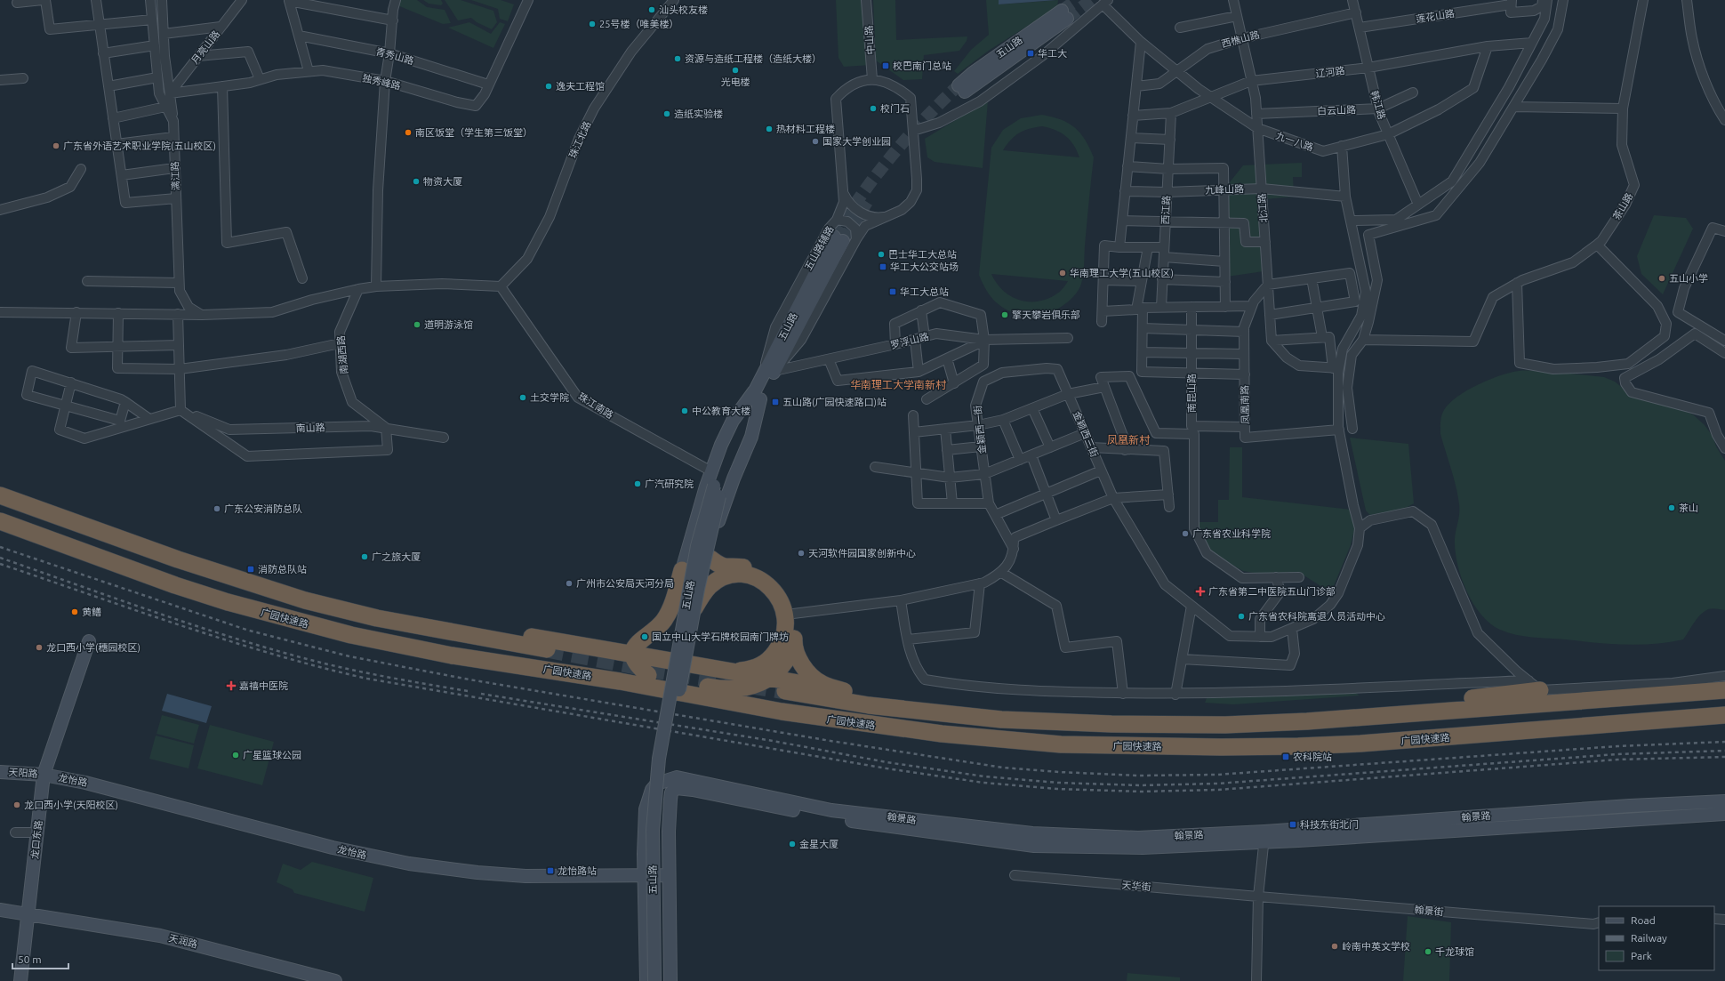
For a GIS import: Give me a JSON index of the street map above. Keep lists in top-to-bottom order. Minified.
{"streets":{"highway":["广园快速路"],"street":["莲花山路","西樵山路","中山路","月亮山路","五山路","青秀山路","辽河路","独秀峰路","韩江路","白云山路","珠江北路","九一八路","漓江路","九峰山路","茶山路","北江路","西江路","五山路辅路","罗浮山路","南湖西路","南昆山路","凤凰南路","珠江南路","南山路","金颖西一街","金颖西三街","天阳路","龙怡路","翰景路","龙口东路","天华街","翰景街","天润路"]},"crossings":[["莲花山路","韩江路"],["西樵山路","韩江路"],["西樵山路","九一八路"],["西樵山路","北江路"],["月亮山路","独秀峰路"],["五山路","五山路辅路"],["五山路","罗浮山路"],["青秀山路","独秀峰路"],["辽河路","韩江路"],["辽河路","九一八路"],["辽河路","北江路"],["辽河路","西江路"],["韩江路","白云山路"],["韩江路","九一八路"],["白云山路","北江路"],["珠江北路","珠江南路"],["九一八路","北江路"],["九峰山路","北江路"],["九峰山路","西江路"],["北江路","凤凰南路"],["五山路辅路","罗浮山路"],["南湖西路","南山路"],["南昆山路","凤凰南路"],["金颖西一街","金颖西三街"],["天阳路","龙怡路"],["天阳路","龙口东路"],["龙怡路","翰景路"],["龙怡路","龙口东路"],["龙口东路","天润路"],["天华街","翰景街"]],"districts":["华南理工大学南新村","凤凰新村"],"places":{"other":["汕头校友楼","25号楼（唯美楼）","资源与造纸工程楼（造纸大楼）","光电楼","逸夫工程馆","校门石","造纸实验楼","热材料工程楼","南区饭堂（学生第三饭堂）","国家大学创业园","广东省外语艺术职业学院(五山校区)","物资大厦","巴士华工大总站","华南理工大学(五山校区)","五山小学","擎天攀岩俱乐部","道明游泳馆","土交学院","中公教育大楼","广汽研究院","茶山","广东公安消防总队","广东省农业科学院","天河软件园国家创新中心","广之旅大厦","广州市公安局天河分局","黄鳝","广东省农科院离退人员活动中心","国立中山大学石牌校园南门牌坊","龙口西小学(穗园校区)","广星篮球公园","龙口西小学(天阳校区)","金星大厦","岭南中英文学校","千龙球馆"],"transit":["华工大","校巴南门总站","华工大公交站场","华工大总站","五山路(广园快速路口)站","消防总队站","农科院站","科技东街北门","龙怡路站"],"health":["广东省第二中医院五山门诊部","嘉禧中医院"]},"legend":["Road","Railway","Park"],"scale_bar":"50 m"}
